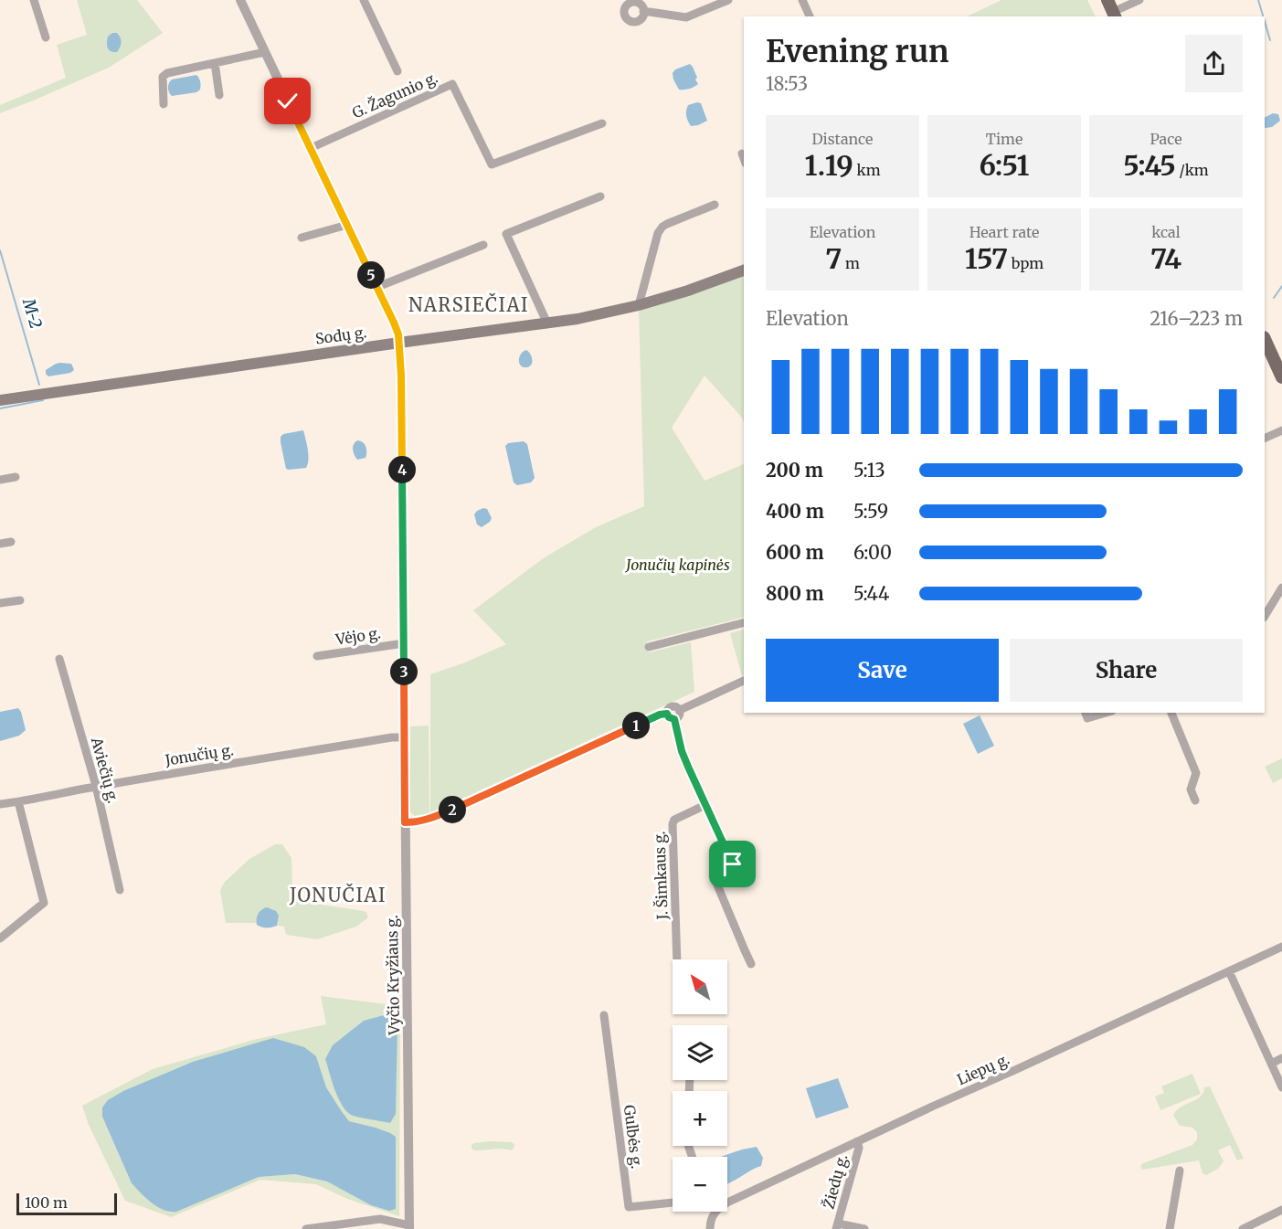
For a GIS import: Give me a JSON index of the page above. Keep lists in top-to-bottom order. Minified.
{"streets":{"main road":["Sodų g."],"street":["G. Žagunio g.","Vėjo g.","Jonučių g.","Aviečių g.","J. Šimkaus g.","Vyčio Kryžiaus g.","Liepų g.","Gulbės g.","Žiedų g."]},"crossings":[["G. Žagunio g.","Vyčio Kryžiaus g."],["Sodų g.","Vyčio Kryžiaus g."],["Vėjo g.","Vyčio Kryžiaus g."],["Jonučių g.","Aviečių g."],["Jonučių g.","Vyčio Kryžiaus g."],["Liepų g.","Žiedų g."]],"districts":["NARSIEČIAI","JONUČIAI"],"water":["M-2"],"parks":["Jonučių kapinės"],"scale_bar":"100 m","north":"top left","page":{"heading":["Evening run","18:53"],"stats":[["Distance","1.19 km"],["Time","6:51"],["Pace","5:45 /km"],["Elevation","7 m"],["Heart rate","157 bpm"],["kcal","74"]],"pins":["5","4","3","1","2"],"chart":["Elevation","216–223 m"],"list":[{"name":"200 m","note":"5:13"},{"name":"400 m","note":"5:59"},{"name":"600 m","note":"6:00"},{"name":"800 m","note":"5:44"}],"buttons":["Save","Share"],"map_buttons":["+","−"],"scale":"100 m"}}
